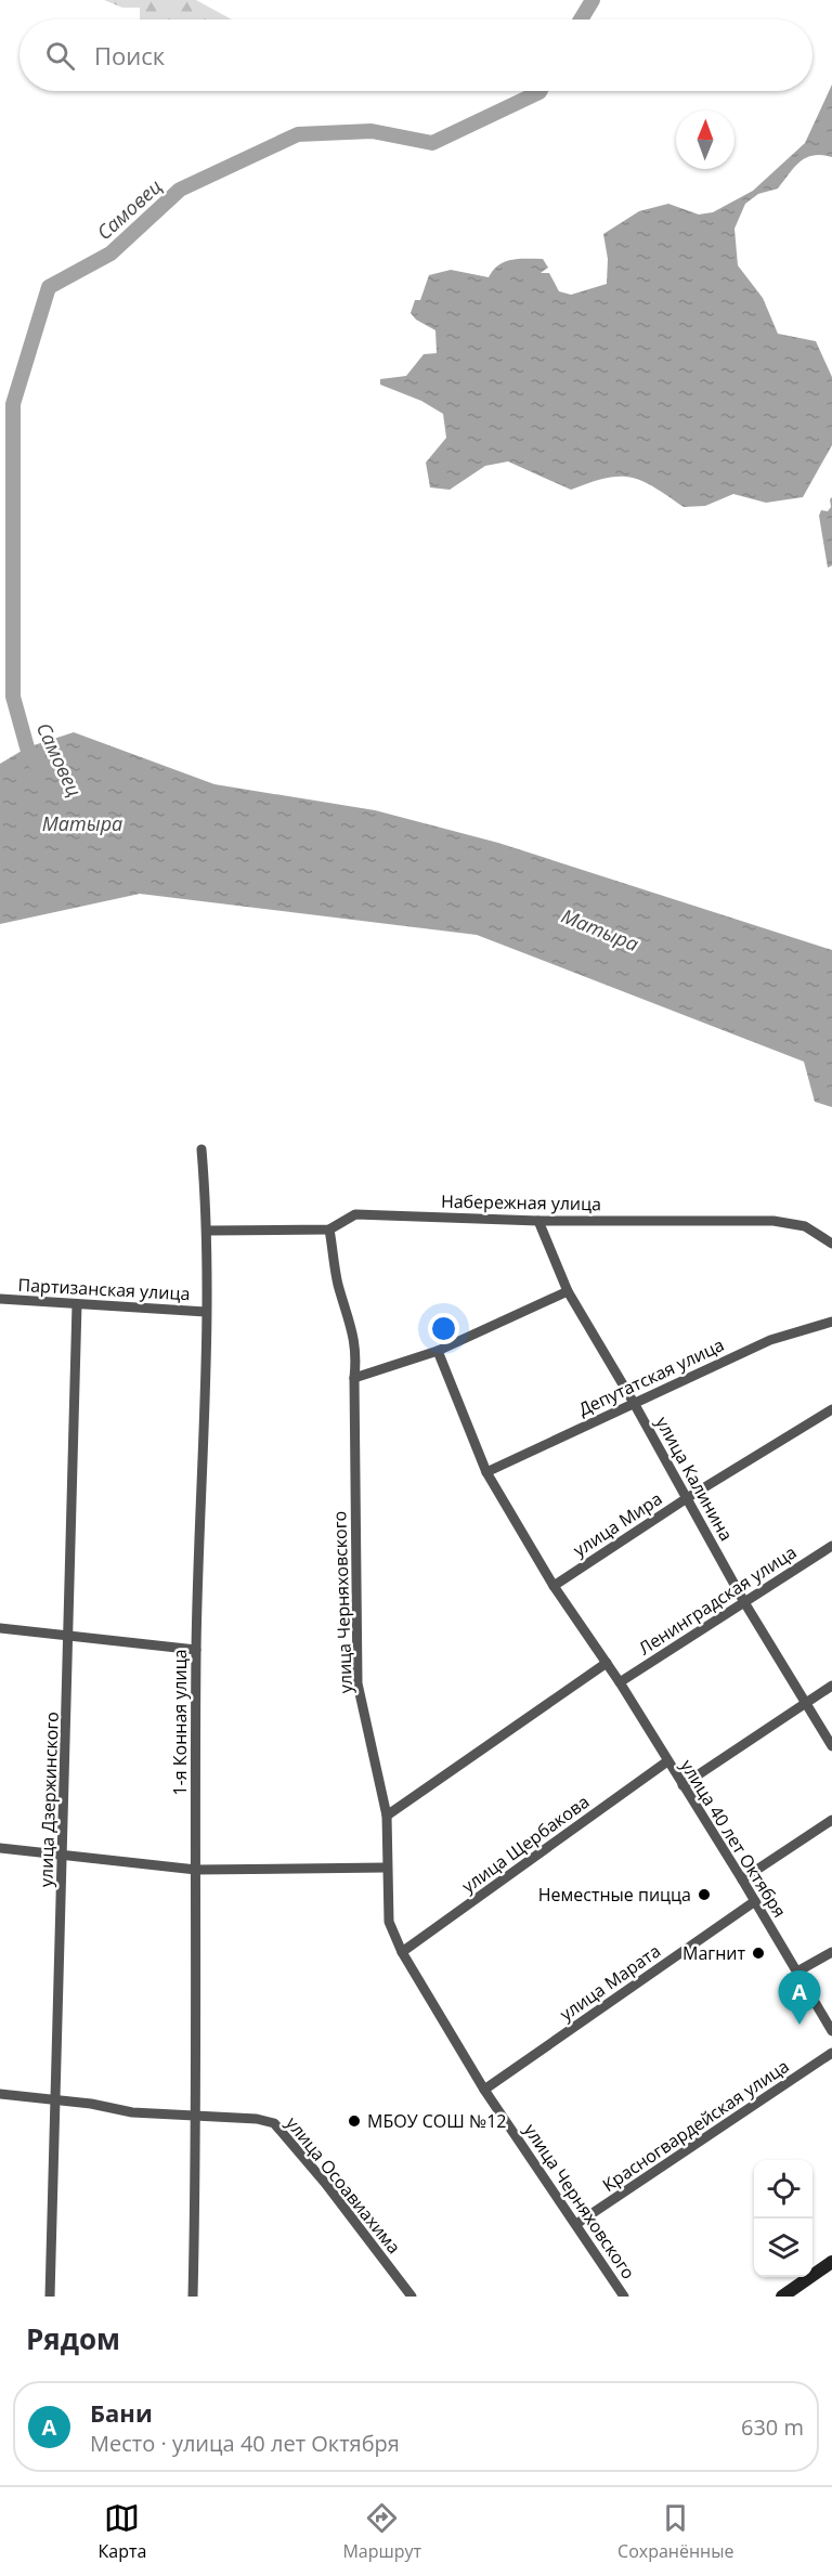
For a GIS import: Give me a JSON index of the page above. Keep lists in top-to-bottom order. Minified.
{"streets":{"street":["Набережная улица","Партизанская улица","Депутатская улица","улица Калинина","улица Мира","Ленинградская улица","улица Черняховского","1-я Конная улица","улица Дзержинского","улица 40 лет Октября","улица Щербакова","улица Марата","Красногвардейская улица","улица Осоавиахима"]},"crossings":[["Набережная улица","улица Калинина"],["Набережная улица","улица Черняховского"],["Набережная улица","1-я Конная улица"],["Партизанская улица","1-я Конная улица"],["Партизанская улица","улица Дзержинского"],["Депутатская улица","улица Калинина"],["Депутатская улица","улица 40 лет Октября"],["улица Калинина","улица Мира"],["улица Калинина","Ленинградская улица"],["улица Мира","улица 40 лет Октября"],["Ленинградская улица","улица 40 лет Октября"],["улица Черняховского","улица Щербакова"],["улица Черняховского","улица Марата"],["улица Черняховского","Красногвардейская улица"],["1-я Конная улица","улица Осоавиахима"],["улица Дзержинского","улица Осоавиахима"],["улица 40 лет Октября","улица Щербакова"],["улица 40 лет Октября","улица Марата"]],"water":["Самовец","Матыра"],"places":["Неместные пицца","Магнит","МБОУ СОШ №12"],"north":"top","page":{"search":"Поиск","pins":"A","heading":"Рядом","list":[{"mark":"A","name":"Бани","note":"Место · улица 40 лет Октября","value":"630 m"}],"nav":["Карта","Маршрут","Сохранённые"]}}
